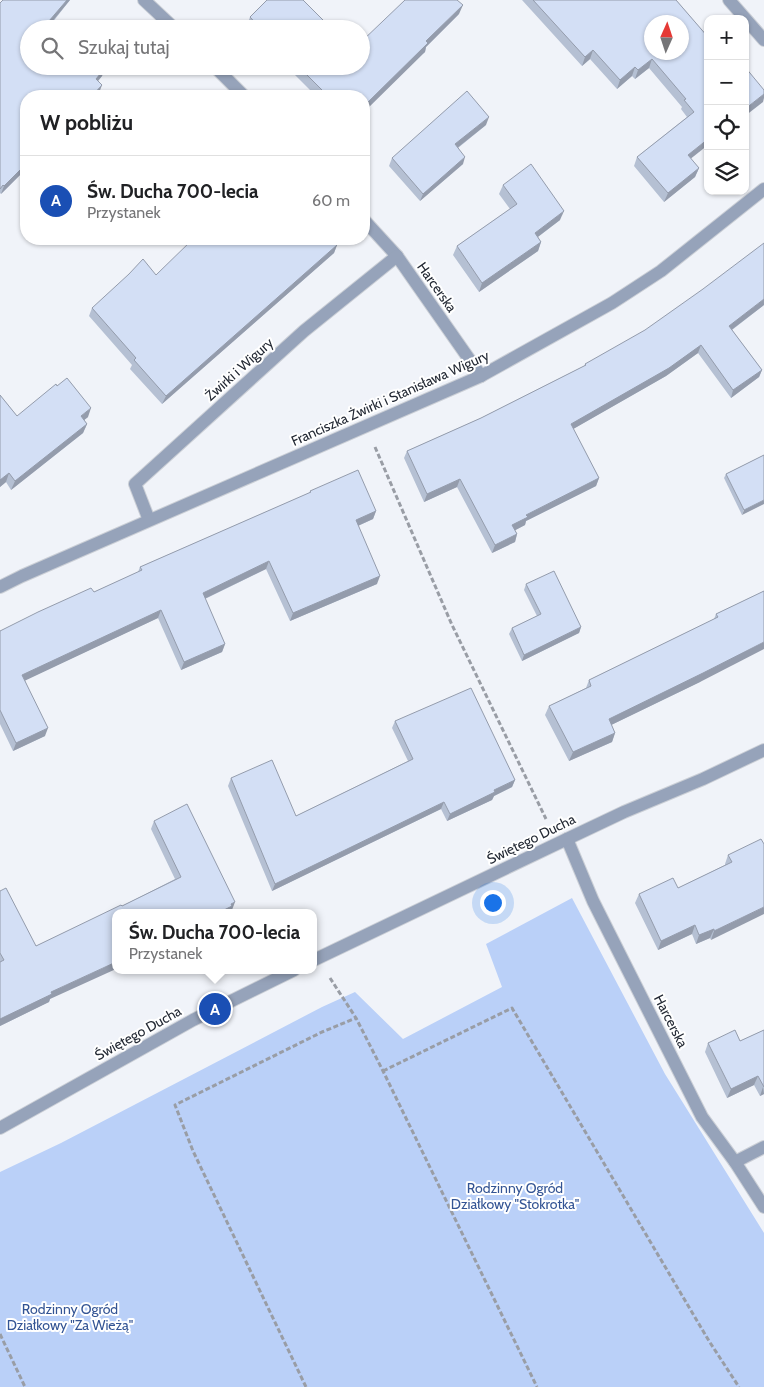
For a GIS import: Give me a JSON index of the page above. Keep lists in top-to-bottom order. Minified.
{"streets":{"street":["Harcerska","Żwirki i Wigury","Franciszka Żwirki i Stanisława Wigury","Świętego Ducha"]},"crossings":[["Harcerska","Żwirki i Wigury"],["Harcerska","Franciszka Żwirki i Stanisława Wigury"],["Harcerska","Świętego Ducha"],["Żwirki i Wigury","Franciszka Żwirki i Stanisława Wigury"]],"parks":["Rodzinny Ogród Działkowy \"Stokrotka\"","Rodzinny Ogród Działkowy \"Za Wieżą\""],"north":"top","page":{"map_buttons":["+","−"],"search":"Szukaj tutaj","heading":"W pobliżu","list":[{"mark":"A","name":"Św. Ducha 700-lecia","note":"Przystanek","value":"60 m"}],"popup":["Św. Ducha 700-lecia","Przystanek"],"pins":"A"}}
